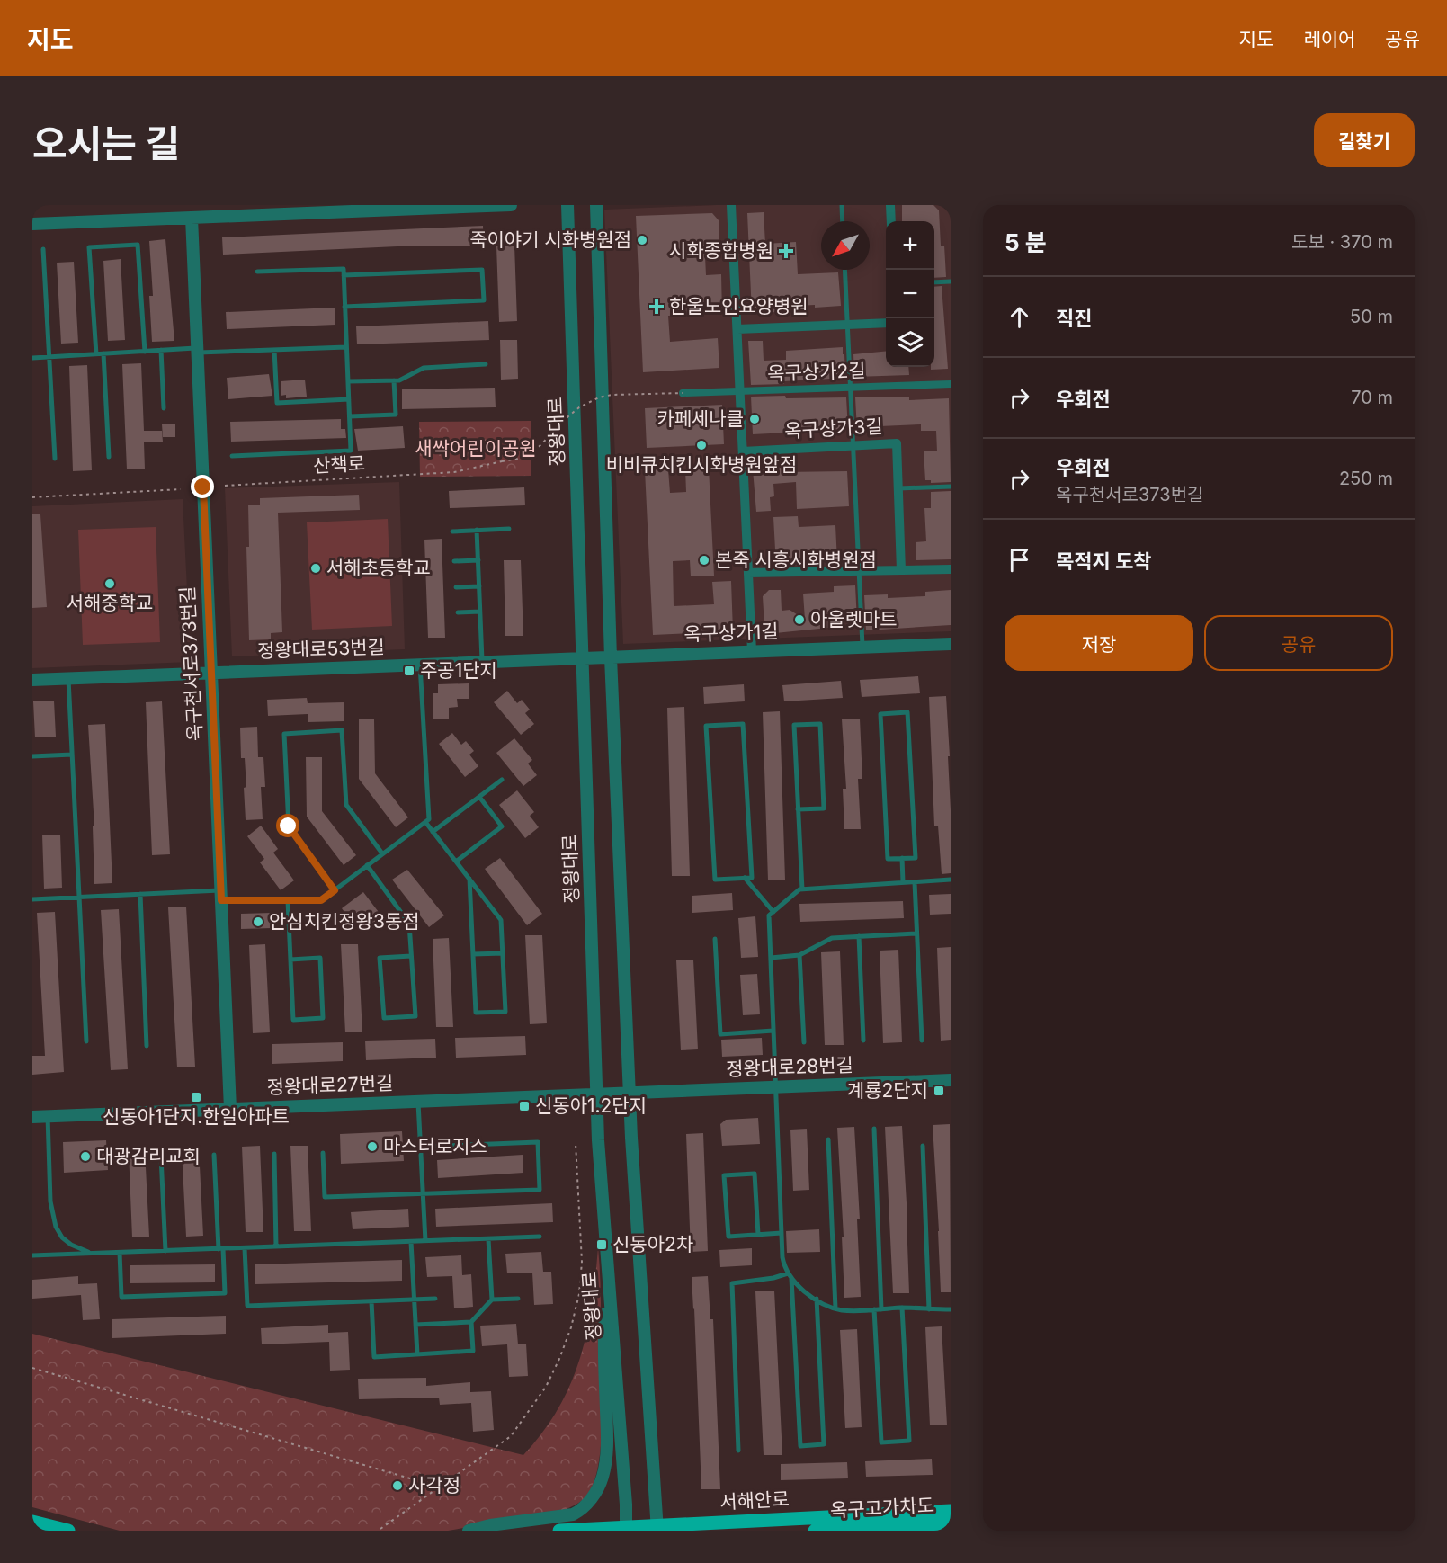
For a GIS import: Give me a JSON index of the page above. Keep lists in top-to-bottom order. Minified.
{"streets":{"main road":["서해안로","옥구고가차도"],"street":["옥구상가2길","옥구상가3길","정왕대로","옥구상가1길","정왕대로53번길","옥구천서로373번길","정왕대로28번길","정왕대로27번길"],"path":["산책로"]},"crossings":[["옥구상가2길","산책로"],["정왕대로","정왕대로53번길"],["정왕대로","정왕대로27번길"],["정왕대로","서해안로"],["옥구상가1길","정왕대로53번길"],["정왕대로53번길","옥구천서로373번길"],["옥구천서로373번길","정왕대로27번길"],["정왕대로28번길","정왕대로27번길"]],"parks":["새싹어린이공원"],"places":{"other":["죽이야기 시화병원점","카페세나클","비비큐치킨시화병원앞점","본죽 시흥시화병원점","서해초등학교","서해중학교","아울렛마트","안심치킨정왕3동점","마스터로지스","대광감리교회","사각정"],"health":["시화종합병원","한울노인요양병원"],"transit":["주공1단지","계룡2단지","신동아1단지.한일아파트","신동아1.2단지","신동아2차"]},"north":"bottom left","page":{"header":"지도","nav":["지도","레이어","공유"],"title":"오시는 길","buttons":["길찾기",["저장","공유"]],"heading":["5 분","도보 · 370 m"],"map_buttons":["+","−"],"list":[["직진","50 m"],["우회전","70 m"],["우회전","옥구천서로373번길","250 m"],"목적지 도착"]}}
